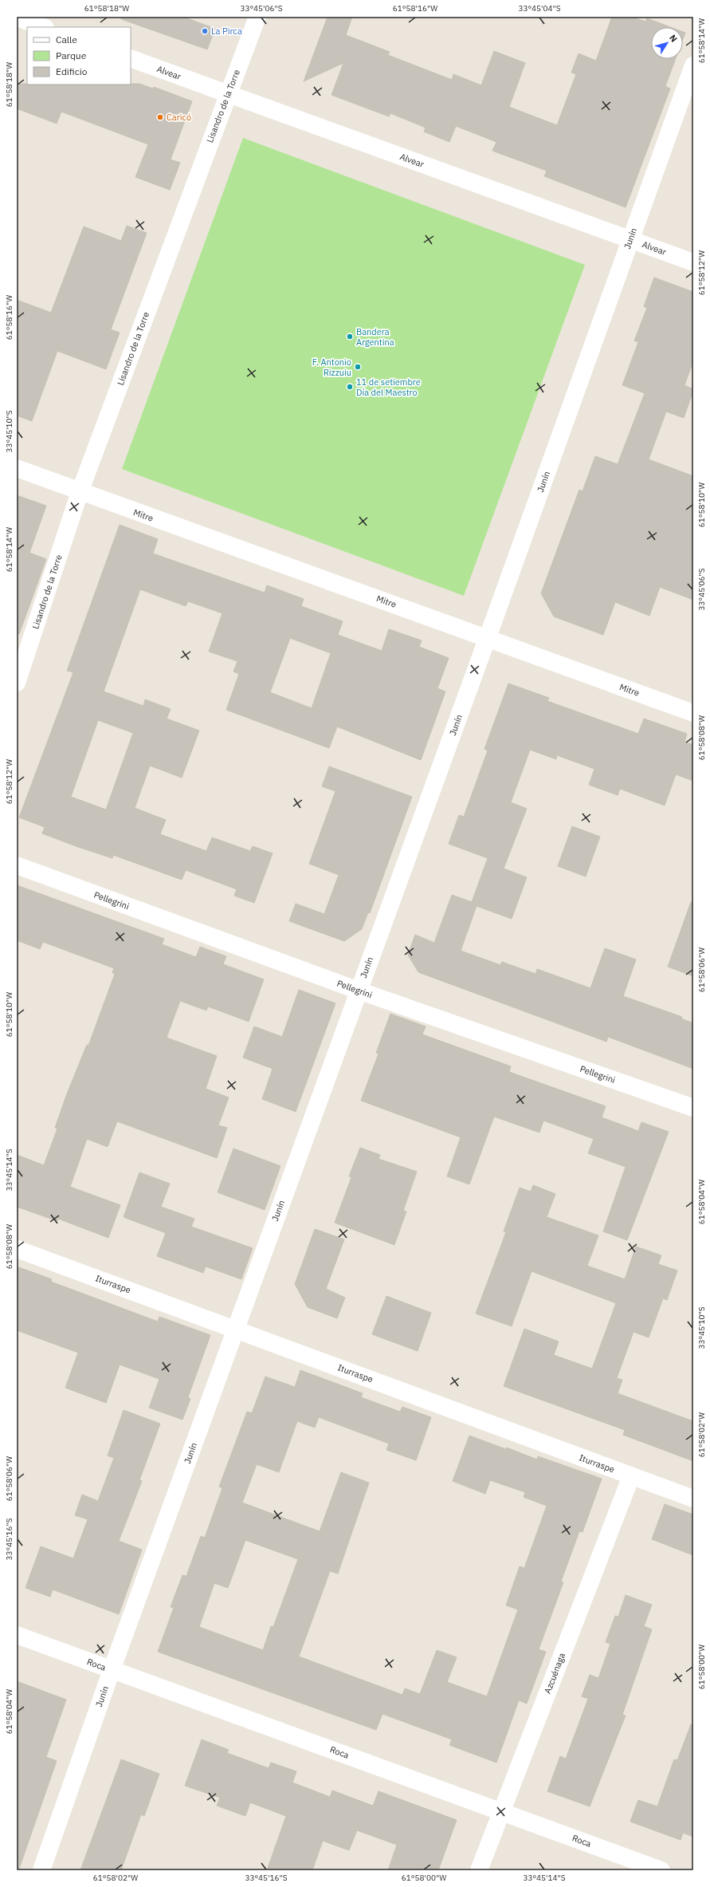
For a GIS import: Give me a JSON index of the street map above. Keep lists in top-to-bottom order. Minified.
{"streets":{"street":["Alvear","Lisandro de la Torre","Junín","Mitre","Pellegrini","Iturraspe","Roca","Azcuénaga"]},"crossings":[["Alvear","Lisandro de la Torre"],["Alvear","Junín"],["Lisandro de la Torre","Mitre"],["Junín","Mitre"],["Junín","Pellegrini"],["Junín","Iturraspe"],["Junín","Roca"],["Iturraspe","Azcuénaga"],["Roca","Azcuénaga"]],"places":["La Pirca","Caricó","Bandera Argentina","F. Antonio Rizzuiu","11 de setiembre Día del Maestro"],"legend":["Calle","Parque","Edificio"],"north":"top right","coordinates":["61°58'18\"W","33°45'06\"S","61°58'16\"W","33°45'04\"S","61°58'14\"W","61°58'12\"W","33°45'10\"S","61°58'10\"W","61°58'08\"W","61°58'06\"W","33°45'14\"S","61°58'04\"W","61°58'02\"W","33°45'16\"S","61°58'00\"W"]}
